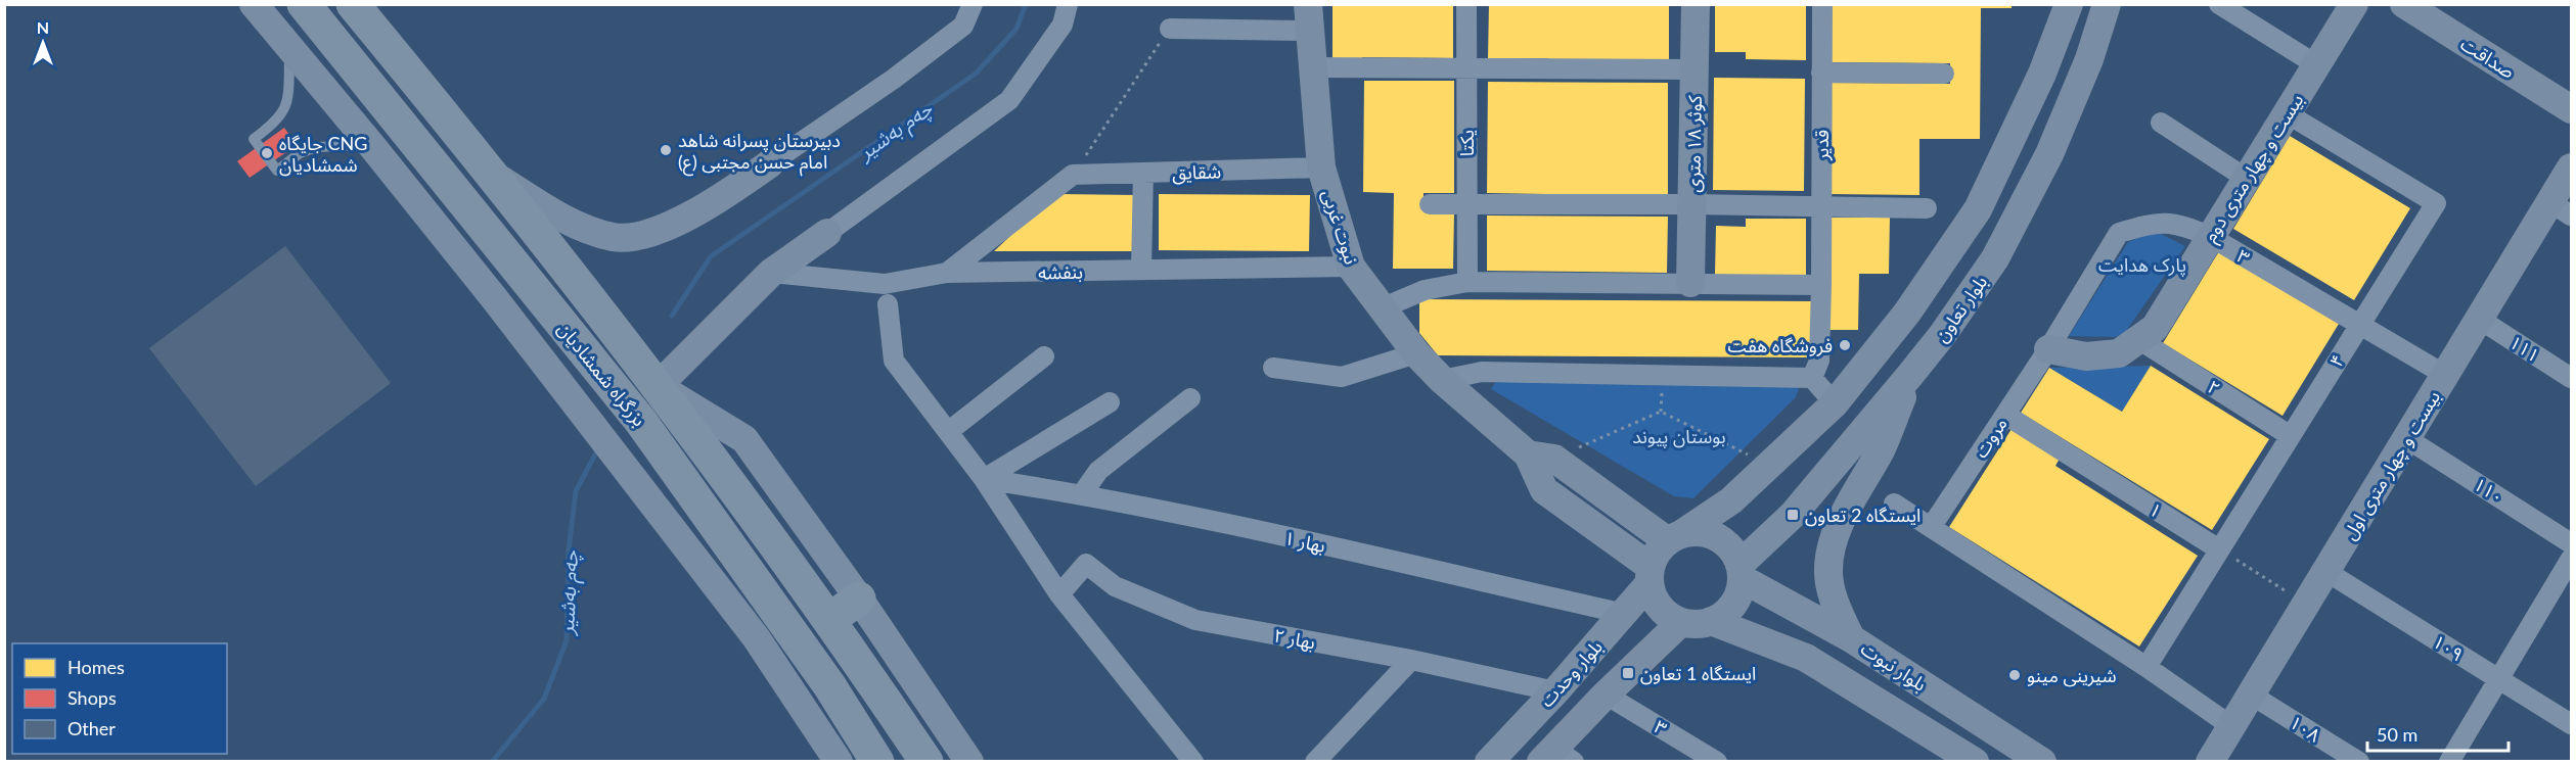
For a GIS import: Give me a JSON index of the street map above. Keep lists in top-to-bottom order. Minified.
{"streets":{"highway":["بزرگراه شمشادیان"],"main road":["صداقت","کوثر ۱۸ متری","بیست و چهار متری دوم","نبوت غربی","بلوار تعاون","بیست و چهار متری اول","بلوار نبوت","بلوار وحدت"],"street":["یکتا","قدیر","شقایق","۳","بنفشه","۱۱۱","۴","۲","مروت","۱۱۰","۱","بهار ۱","بهار ۲","۱۰۹","۱۰۸"]},"crossings":[["بیست و چهار متری دوم","۳"],["بیست و چهار متری دوم","۴"],["بیست و چهار متری دوم","۲"],["بیست و چهار متری دوم","مروت"],["شقایق","نبوت غربی"],["نبوت غربی","بنفشه"],["نبوت غربی","بلوار تعاون"],["نبوت غربی","بلوار نبوت"],["نبوت غربی","بلوار وحدت"],["۳","۴"],["۳","مروت"],["۳","بیست و چهار متری اول"],["۳","بلوار وحدت"],["بلوار تعاون","بلوار نبوت"],["بلوار تعاون","بلوار وحدت"],["۱۱۱","بیست و چهار متری اول"],["۴","۲"],["۴","۱"],["مروت","۱"],["بیست و چهار متری اول","۱۱۰"],["بیست و چهار متری اول","۱۰۹"],["بیست و چهار متری اول","۱۰۸"],["بهار ۱","بلوار وحدت"],["بهار ۲","بلوار وحدت"],["بلوار نبوت","بلوار وحدت"]],"water":["چەم بەشیر"],"parks":["پارک‌ هدایت","بوستان پیوند"],"places":{"other":["دبیرستان پسرانه شاهد امام حسن مجتبی (ع)","جایگاه CNG شمشادیان","فروشگاه هفت","شیرینی مینو"],"transit":["ایستگاه 2 تعاون","ایستگاه 1 تعاون"]},"legend":["Homes","Shops","Other"],"scale_bar":"50 m","north":"top"}
